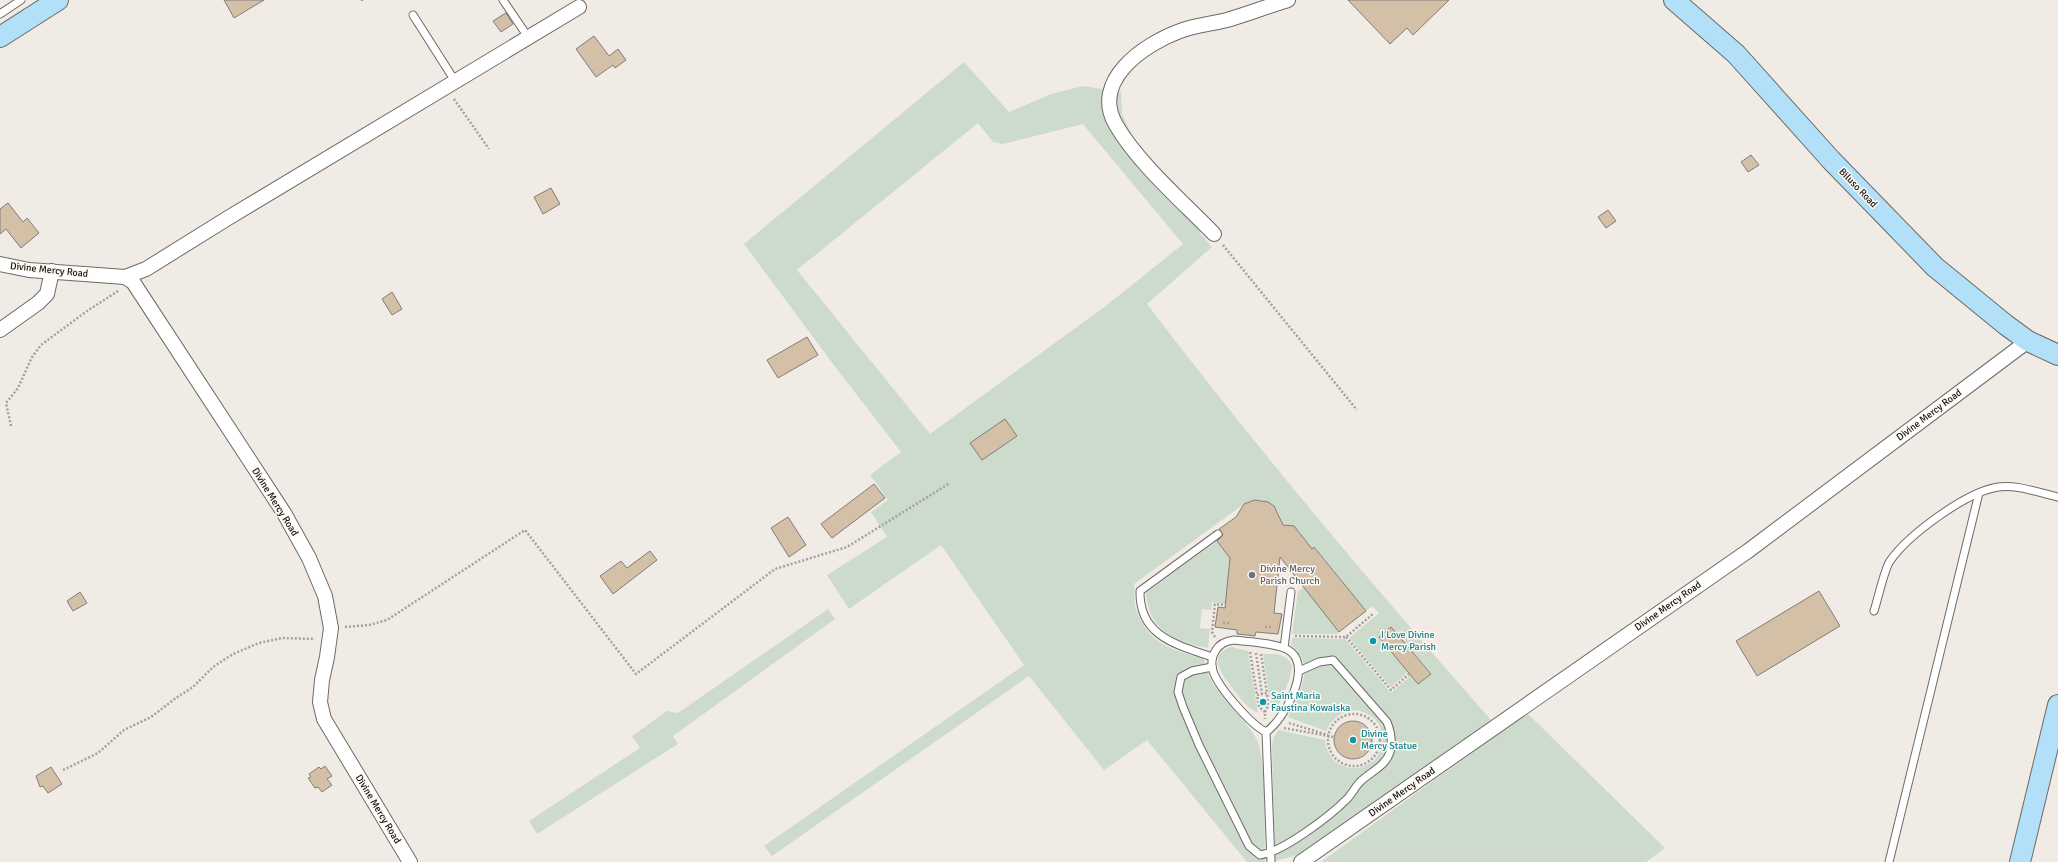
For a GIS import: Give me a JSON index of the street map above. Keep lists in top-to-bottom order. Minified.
{"streets":{"street":["Biluso Road","Divine Mercy Road"]},"crossings":[["Biluso Road","Divine Mercy Road"]],"places":["Divine Mercy Parish Church","I Love Divine Mercy Parish","Saint Maria Faustina Kowalska","Divine Mercy Statue"]}
